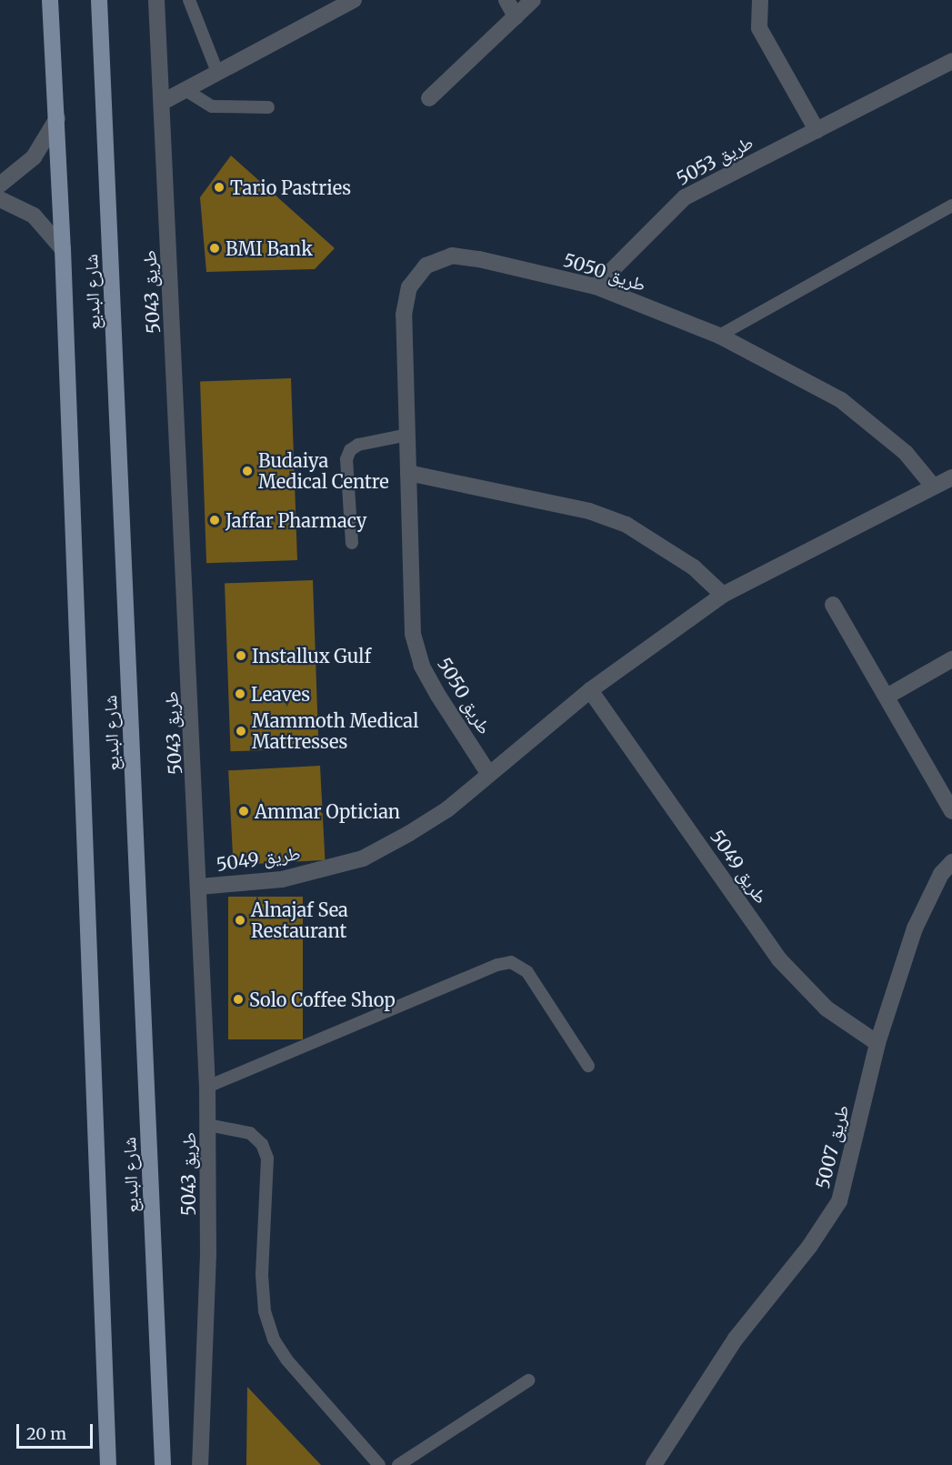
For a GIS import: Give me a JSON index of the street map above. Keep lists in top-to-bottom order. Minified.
{"streets":{"main road":["شارع البديع"],"street":["طريق 5053","طريق 5050","طريق 5043","طريق 5049","طريق 5007"]},"crossings":[["طريق 5053","طريق 5050"],["طريق 5050","طريق 5049"],["طريق 5043","طريق 5049"],["طريق 5049","طريق 5007"]],"places":["Tario Pastries","BMI Bank","Budaiya Medical Centre","Jaffar Pharmacy","Installux Gulf","Leaves","Mammoth Medical Mattresses","Ammar Optician","Alnajaf Sea Restaurant","Solo Coffee Shop"],"scale_bar":"20 m"}
